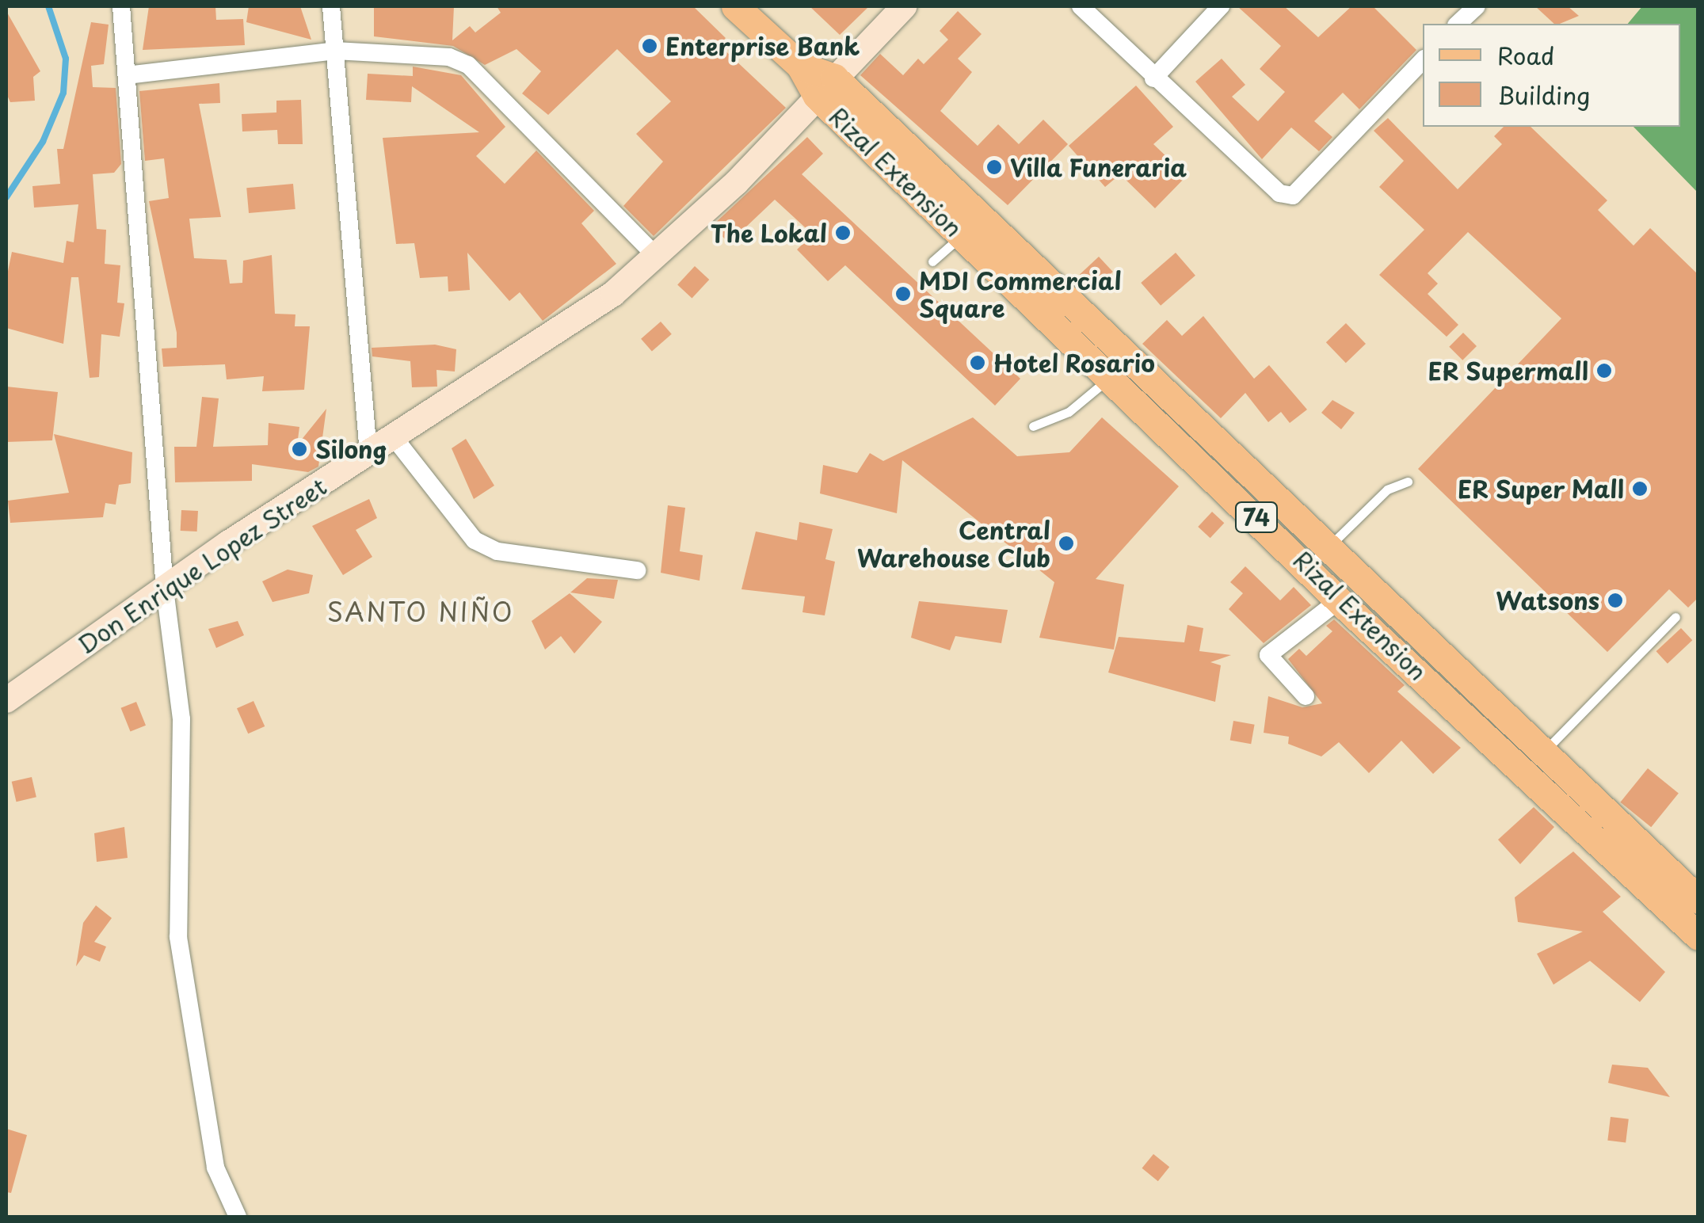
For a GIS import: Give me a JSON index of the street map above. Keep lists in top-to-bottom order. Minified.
{"streets":{"main road":["Rizal Extension","74"],"street":["Don Enrique Lopez Street"]},"crossings":[["Rizal Extension","74"],["Rizal Extension","Don Enrique Lopez Street"],["74","Don Enrique Lopez Street"]],"districts":["SANTO NIÑO"],"places":["Enterprise Bank","Villa Funeraria","The Lokal","MDI Commercial Square","Hotel Rosario","ER Supermall","Silong","ER Super Mall","Central Warehouse Club","Watsons"],"legend":["Road","Building"]}
